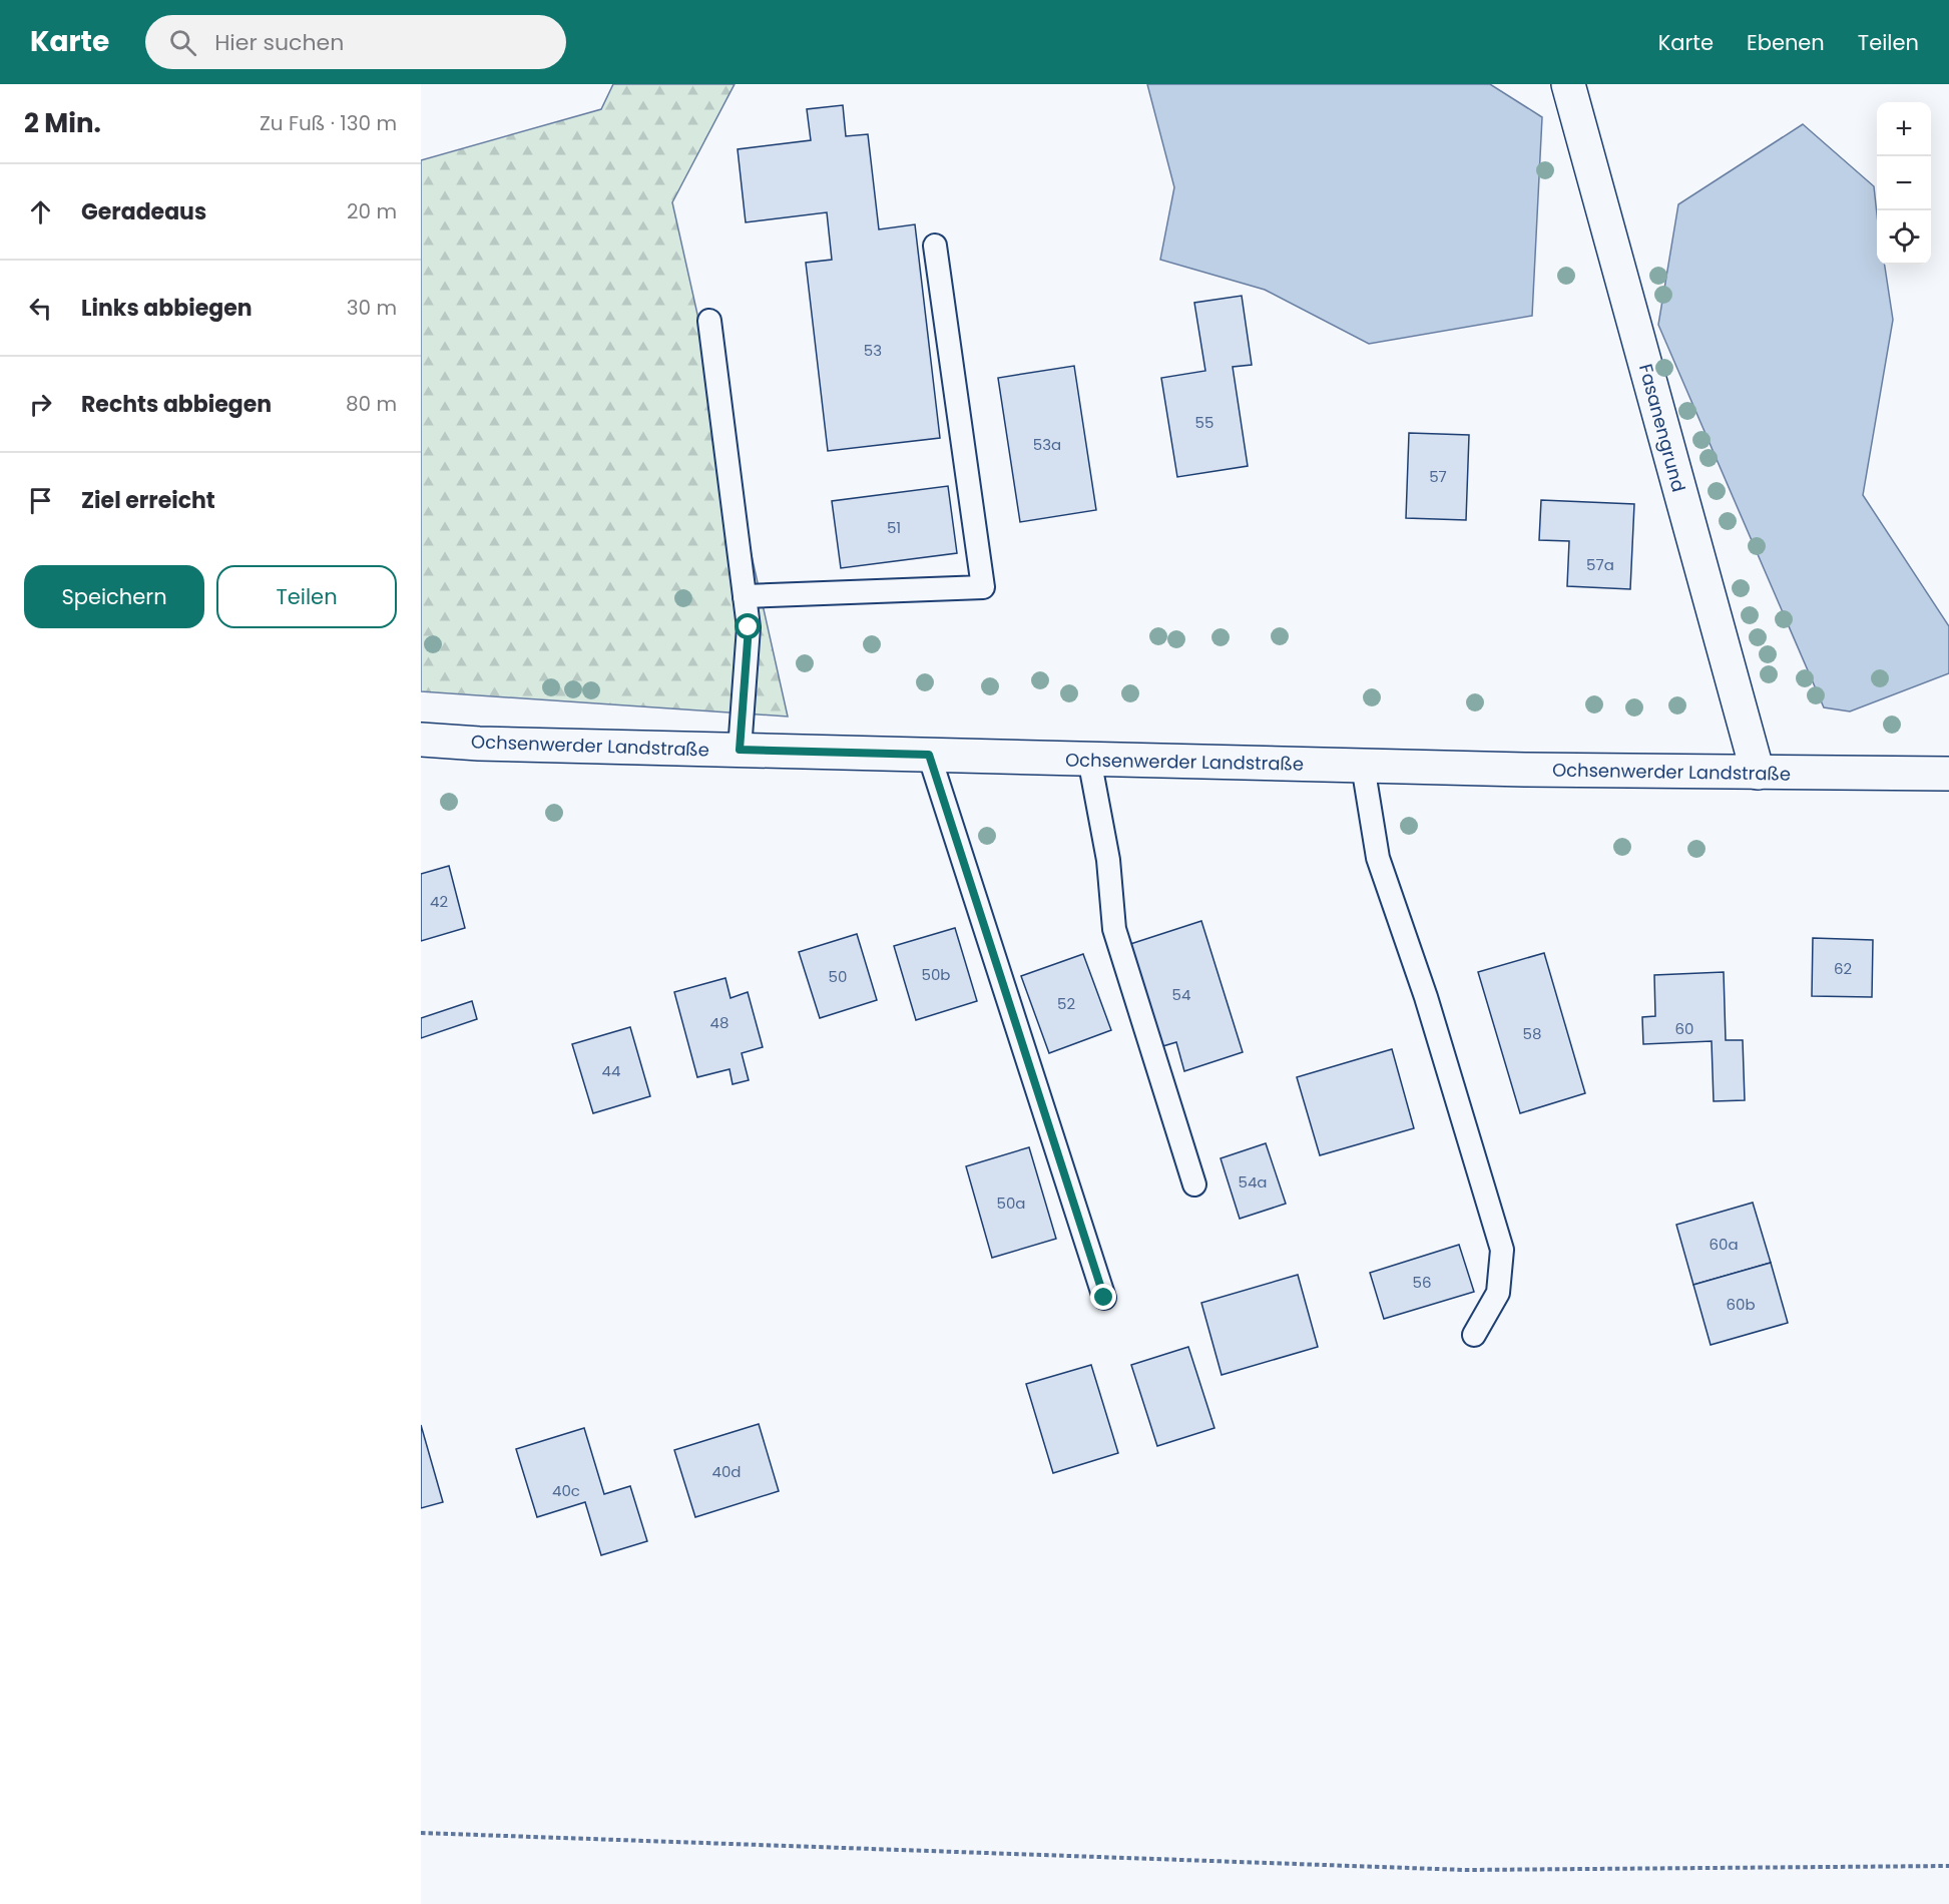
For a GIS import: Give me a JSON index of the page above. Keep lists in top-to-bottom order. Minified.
{"streets":{"street":["Fasanengrund","Ochsenwerder Landstraße"]},"crossings":[["Fasanengrund","Ochsenwerder Landstraße"]],"house_numbers":["53","55","53a","57","51","57a","42","62","50b","50","54","52","48","60","58","44","54a","50a","60a","56","60b","40d","40c"],"page":{"header":"Karte","search":"Hier suchen","nav":["Karte","Ebenen","Teilen"],"heading":["2 Min.","Zu Fuß · 130 m"],"map_buttons":["+","−"],"list":[["Geradeaus","20 m"],["Links abbiegen","30 m"],["Rechts abbiegen","80 m"],"Ziel erreicht"],"buttons":["Speichern","Teilen"]}}
